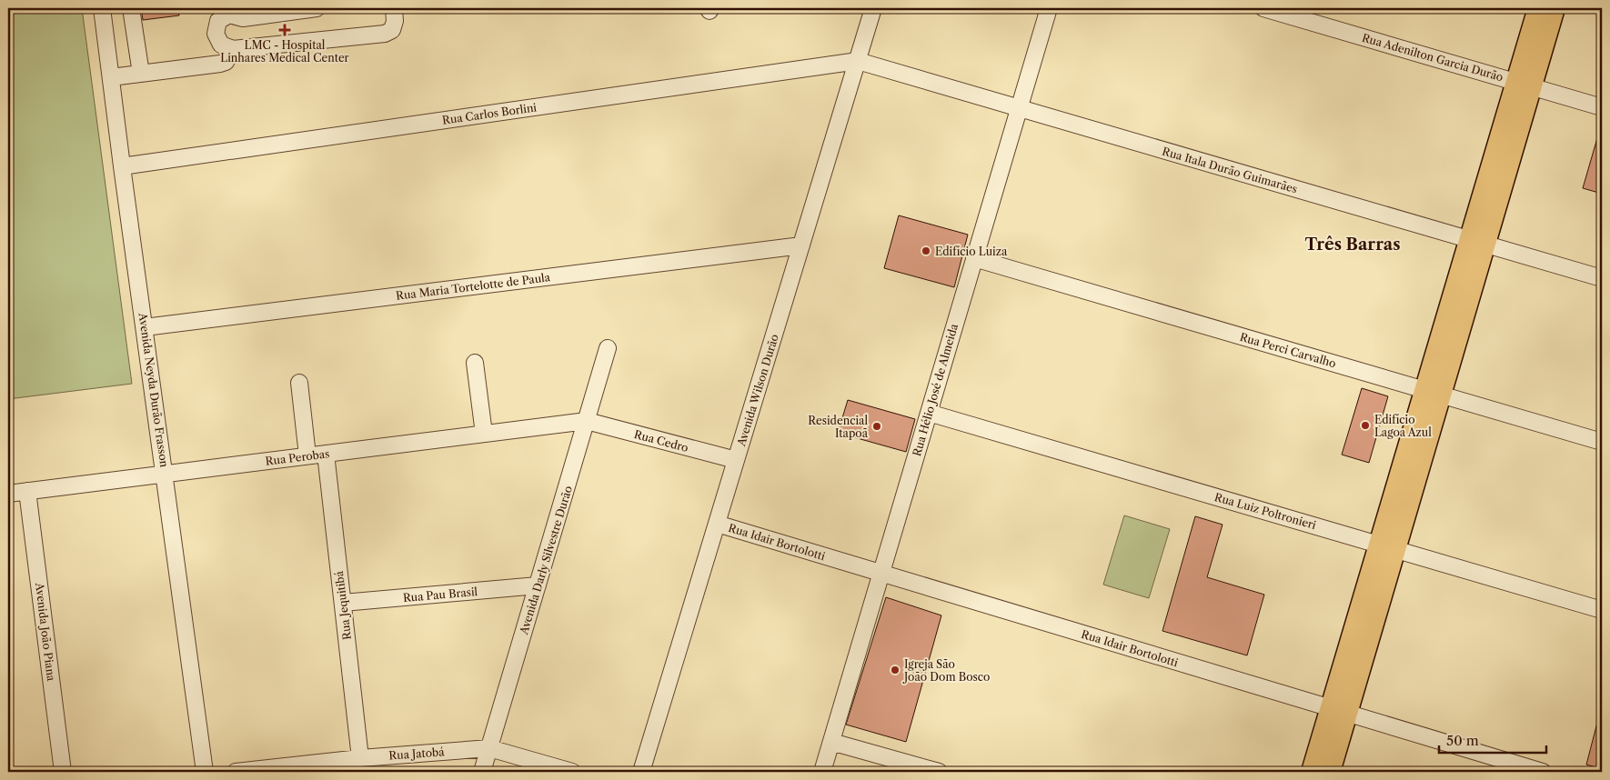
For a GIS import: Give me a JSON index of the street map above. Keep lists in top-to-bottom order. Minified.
{"streets":{"street":["Rua Adenilton Garcia Durão","Rua Carlos Borlini","Rua Itala Durão Guimarães","Rua Maria Tortelotte de Paula","Rua Perci Carvalho","Avenida Neyda Durão Frasson","Avenida Wilson Durão","Rua Hélio José de Almeida","Rua Cedro","Rua Perobas","Rua Luiz Poltronieri","Rua Idair Bortolotti","Avenida Darly Silvestre Durão","Rua Pau Brasil","Rua Jequitibá","Avenida João Piana","Rua Jatobá"]},"crossings":[["Rua Carlos Borlini","Rua Itala Durão Guimarães"],["Rua Carlos Borlini","Avenida Neyda Durão Frasson"],["Rua Carlos Borlini","Avenida Wilson Durão"],["Rua Itala Durão Guimarães","Avenida Wilson Durão"],["Rua Itala Durão Guimarães","Rua Hélio José de Almeida"],["Rua Maria Tortelotte de Paula","Avenida Neyda Durão Frasson"],["Rua Maria Tortelotte de Paula","Avenida Wilson Durão"],["Rua Perci Carvalho","Rua Hélio José de Almeida"],["Avenida Neyda Durão Frasson","Rua Perobas"],["Avenida Wilson Durão","Rua Cedro"],["Avenida Wilson Durão","Rua Idair Bortolotti"],["Rua Hélio José de Almeida","Rua Luiz Poltronieri"],["Rua Hélio José de Almeida","Rua Idair Bortolotti"],["Rua Cedro","Rua Perobas"],["Rua Cedro","Avenida Darly Silvestre Durão"],["Rua Perobas","Avenida Darly Silvestre Durão"],["Rua Perobas","Rua Jequitibá"],["Rua Perobas","Avenida João Piana"],["Avenida Darly Silvestre Durão","Rua Pau Brasil"],["Avenida Darly Silvestre Durão","Rua Jatobá"],["Rua Pau Brasil","Rua Jequitibá"],["Rua Jequitibá","Rua Jatobá"]],"districts":["Três Barras"],"places":{"health":["LMC - Hospital Linhares Medical Center"],"other":["Edifício Luiza","Edifício Lagoa Azul","Residencial Itapoã","Igreja São João Dom Bosco"]},"scale_bar":"50 m"}
